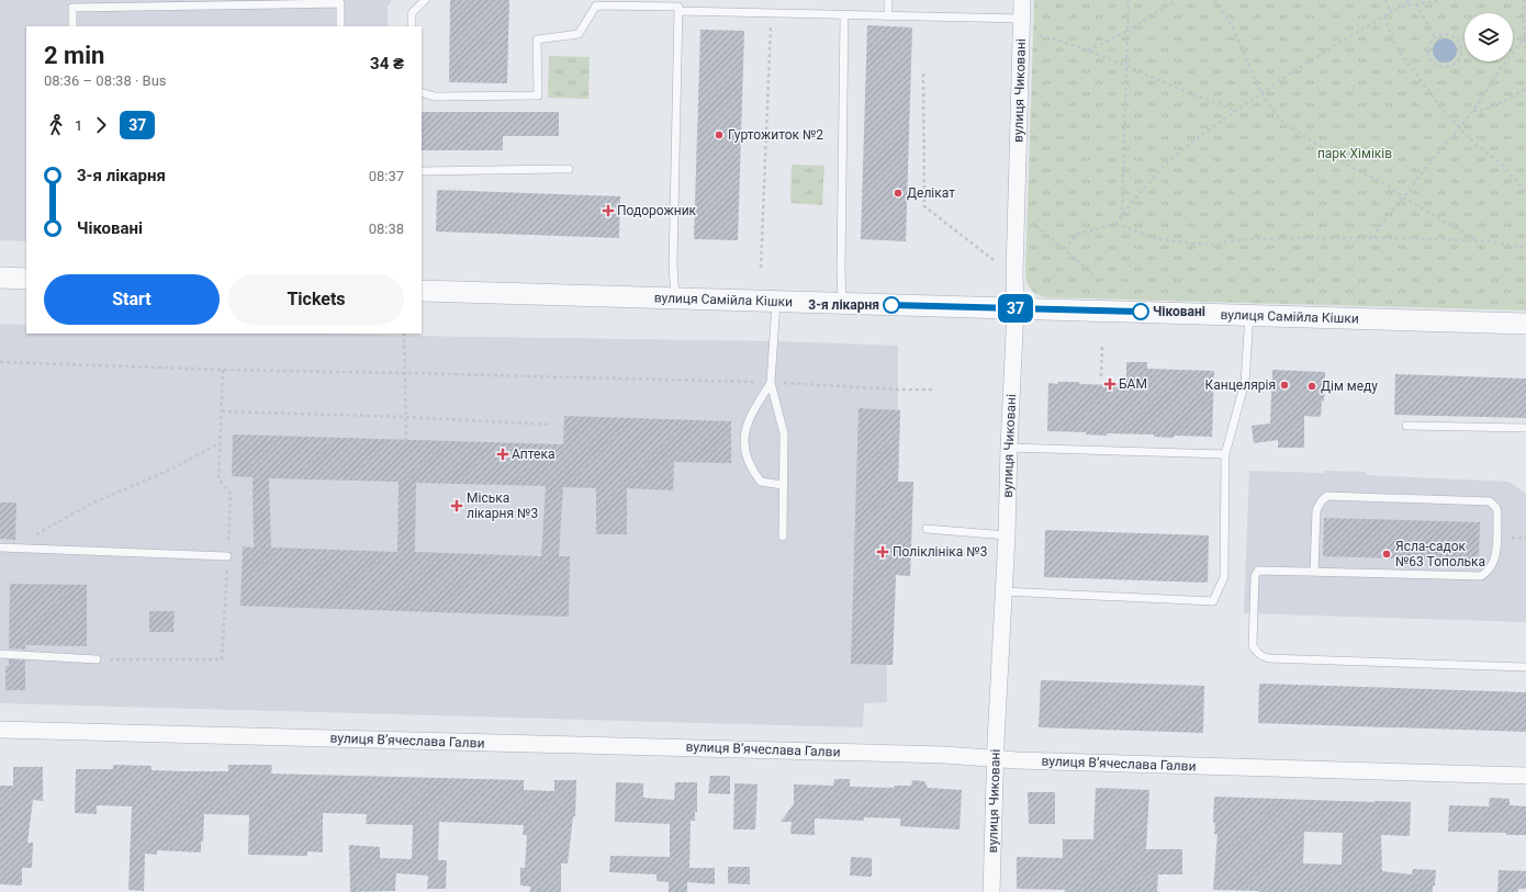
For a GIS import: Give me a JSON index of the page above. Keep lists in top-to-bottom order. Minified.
{"streets":{"street":["вулиця Чиковані","вулиця Самійла Кішки","вулиця Вʼячеслава Галви"]},"crossings":[["вулиця Чиковані","вулиця Самійла Кішки"],["вулиця Чиковані","вулиця Вʼячеслава Галви"]],"parks":["парк Хіміків"],"places":{"other":["Гуртожиток №2","Делікат","3-я лікарня","Чіковані","Канцелярія","Дім меду","Ясла-садок №63 Тополька"],"health":["Подорожник","БАМ","Аптека","Міська лікарня №3","Поліклініка №3"]},"lines":["bus line 37"],"page":{"on_map":"37","heading":["2 min","08:36 – 08:38 · Bus","34 ₴"],"legs":["1","37"],"list":[{"name":"3-я лікарня","value":"08:37"},{"name":"Чіковані","value":"08:38"}],"buttons":["Start","Tickets"]}}
